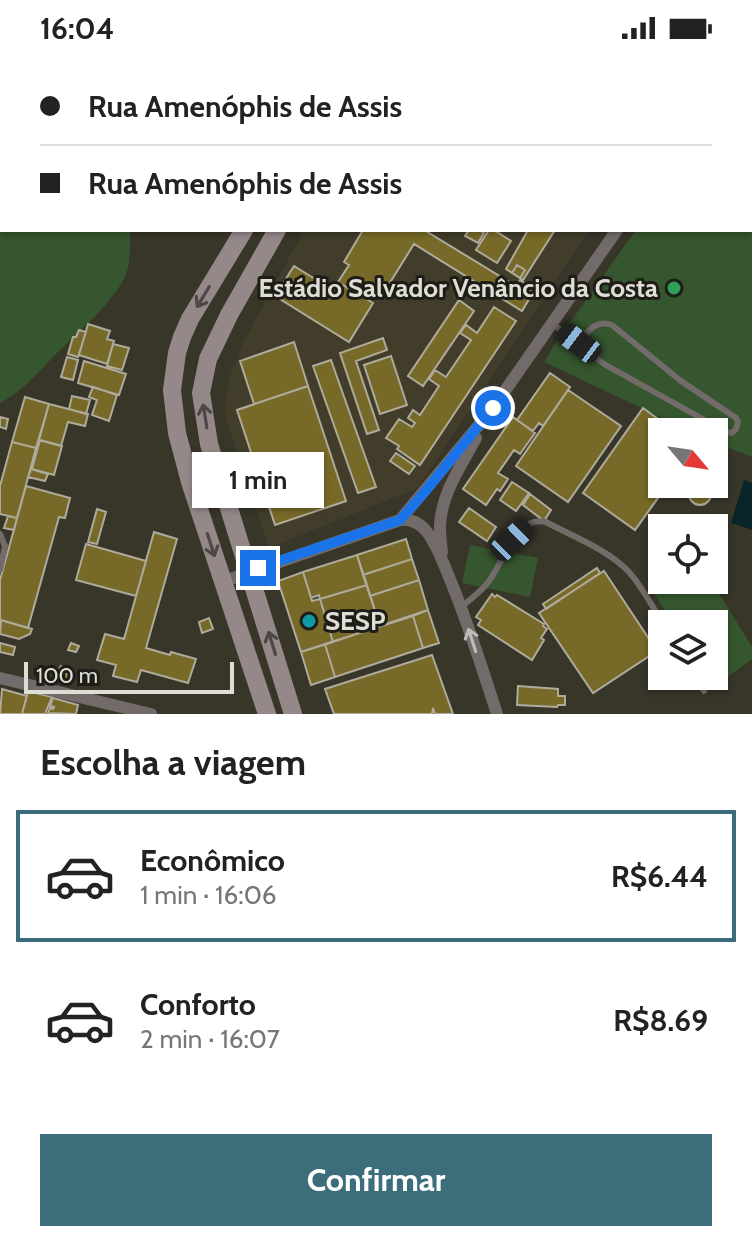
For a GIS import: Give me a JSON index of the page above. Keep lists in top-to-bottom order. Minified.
{"places":["Estádio Salvador Venâncio da Costa","SESP"],"scale_bar":"100 m","north":"bottom right","page":{"status":"16:04","banner":["Rua Amenóphis de Assis","Rua Amenóphis de Assis"],"bubble":"1 min","scale":"100 m","heading":"Escolha a viagem","list":[{"name":"Econômico","note":"1 min · 16:06","value":"R$6.44"},{"name":"Conforto","note":"2 min · 16:07","value":"R$8.69"}],"buttons":"Confirmar"}}
